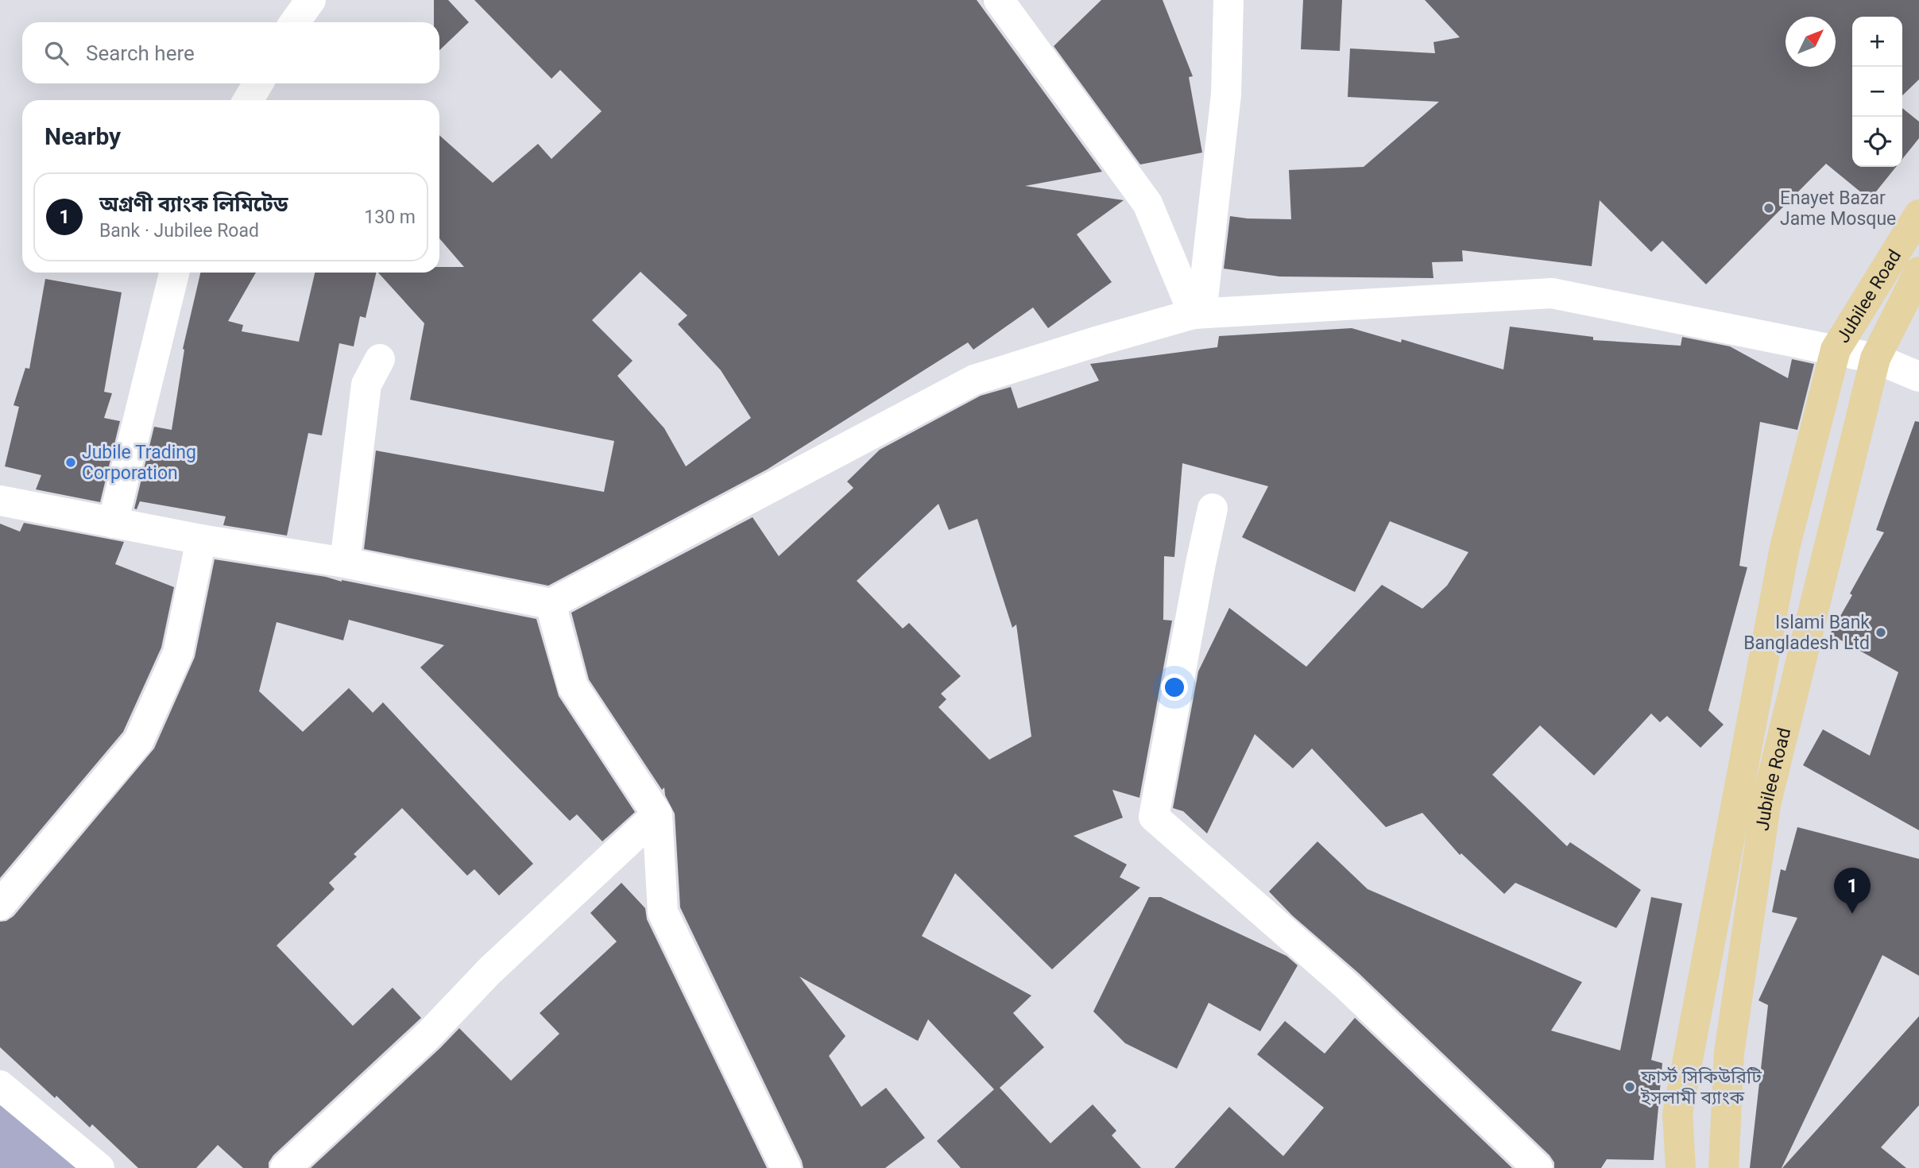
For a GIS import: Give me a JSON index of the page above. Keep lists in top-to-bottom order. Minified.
{"streets":{"main road":["Jubilee Road"]},"places":["Enayet Bazar Jame Mosque","Jubile Trading Corporation","Islami Bank Bangladesh Ltd","ফার্স্ট সিকিউরিটি ইসলামী ব্যাংক"],"north":"top right","page":{"map_buttons":["+","−"],"search":"Search here","heading":"Nearby","list":[{"mark":"1","name":"অগ্রণী ব্যাংক লিমিটেড","note":"Bank · Jubilee Road","value":"130 m"}],"pins":"1"}}
